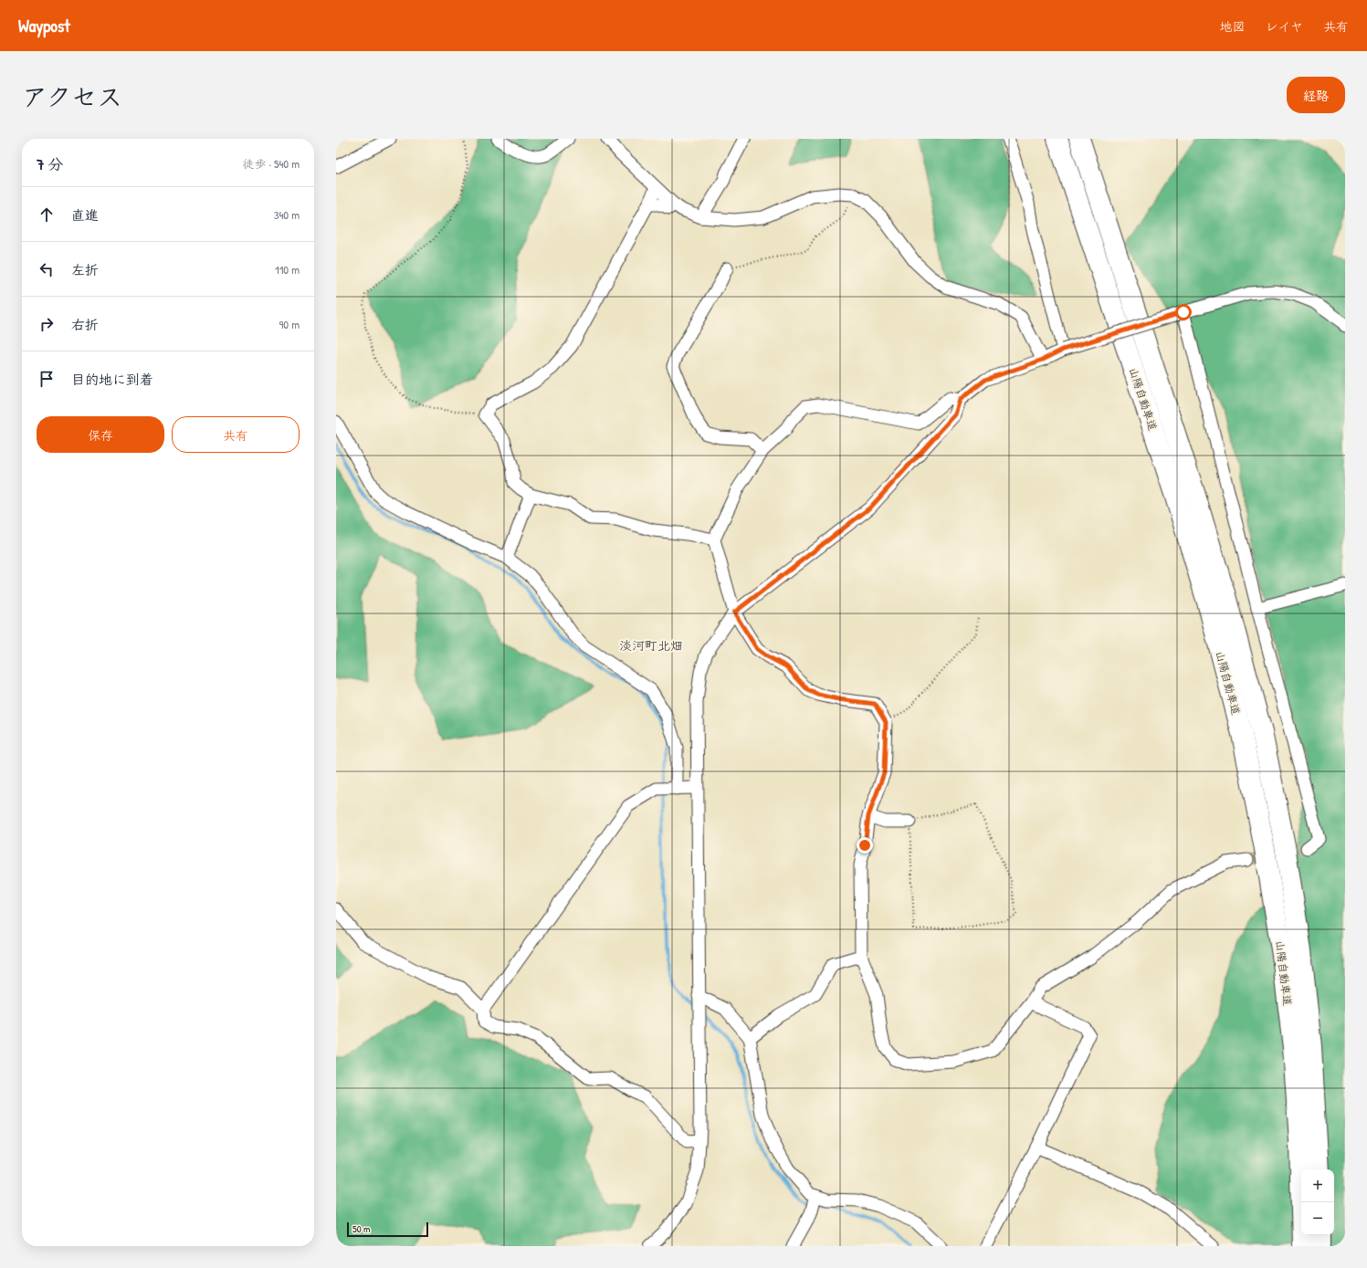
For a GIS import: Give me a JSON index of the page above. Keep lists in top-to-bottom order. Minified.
{"streets":{"highway":["山陽自動車道"]},"districts":["淡河町北畑"],"scale_bar":"50 m","page":{"header":"Waypost","nav":["地図","レイヤ","共有"],"title":"アクセス","buttons":["経路",["保存","共有"]],"heading":["7 分","徒歩 · 540 m"],"list":[["直進","340 m"],["左折","110 m"],["右折","90 m"],"目的地に到着"],"map_buttons":["+","−"],"scale":"50 m"}}
